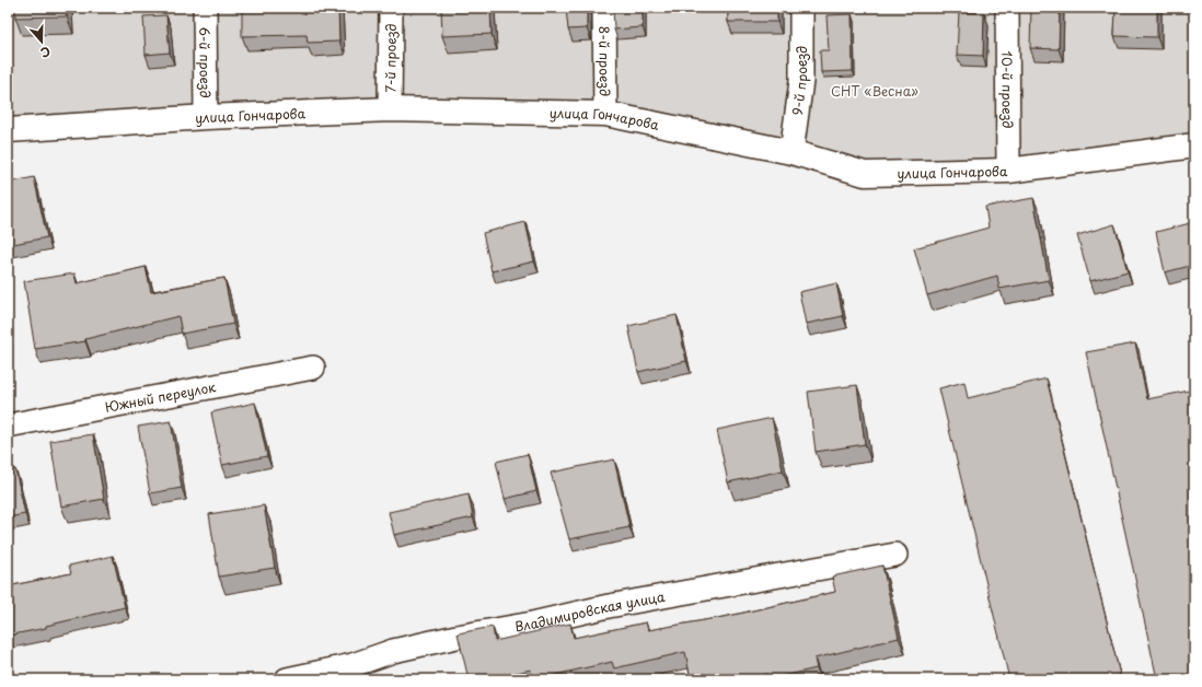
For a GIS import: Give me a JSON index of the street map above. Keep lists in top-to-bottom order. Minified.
{"streets":{"street":["7-й проезд","8-й проезд","6-й проезд","9-й проезд","10-й проезд","улица Гончарова","Южный переулок","Владимировская улица"]},"crossings":[["7-й проезд","улица Гончарова"],["8-й проезд","улица Гончарова"],["6-й проезд","улица Гончарова"],["9-й проезд","улица Гончарова"],["10-й проезд","улица Гончарова"]],"parks":["СНТ «Весна»"],"north":"bottom"}
